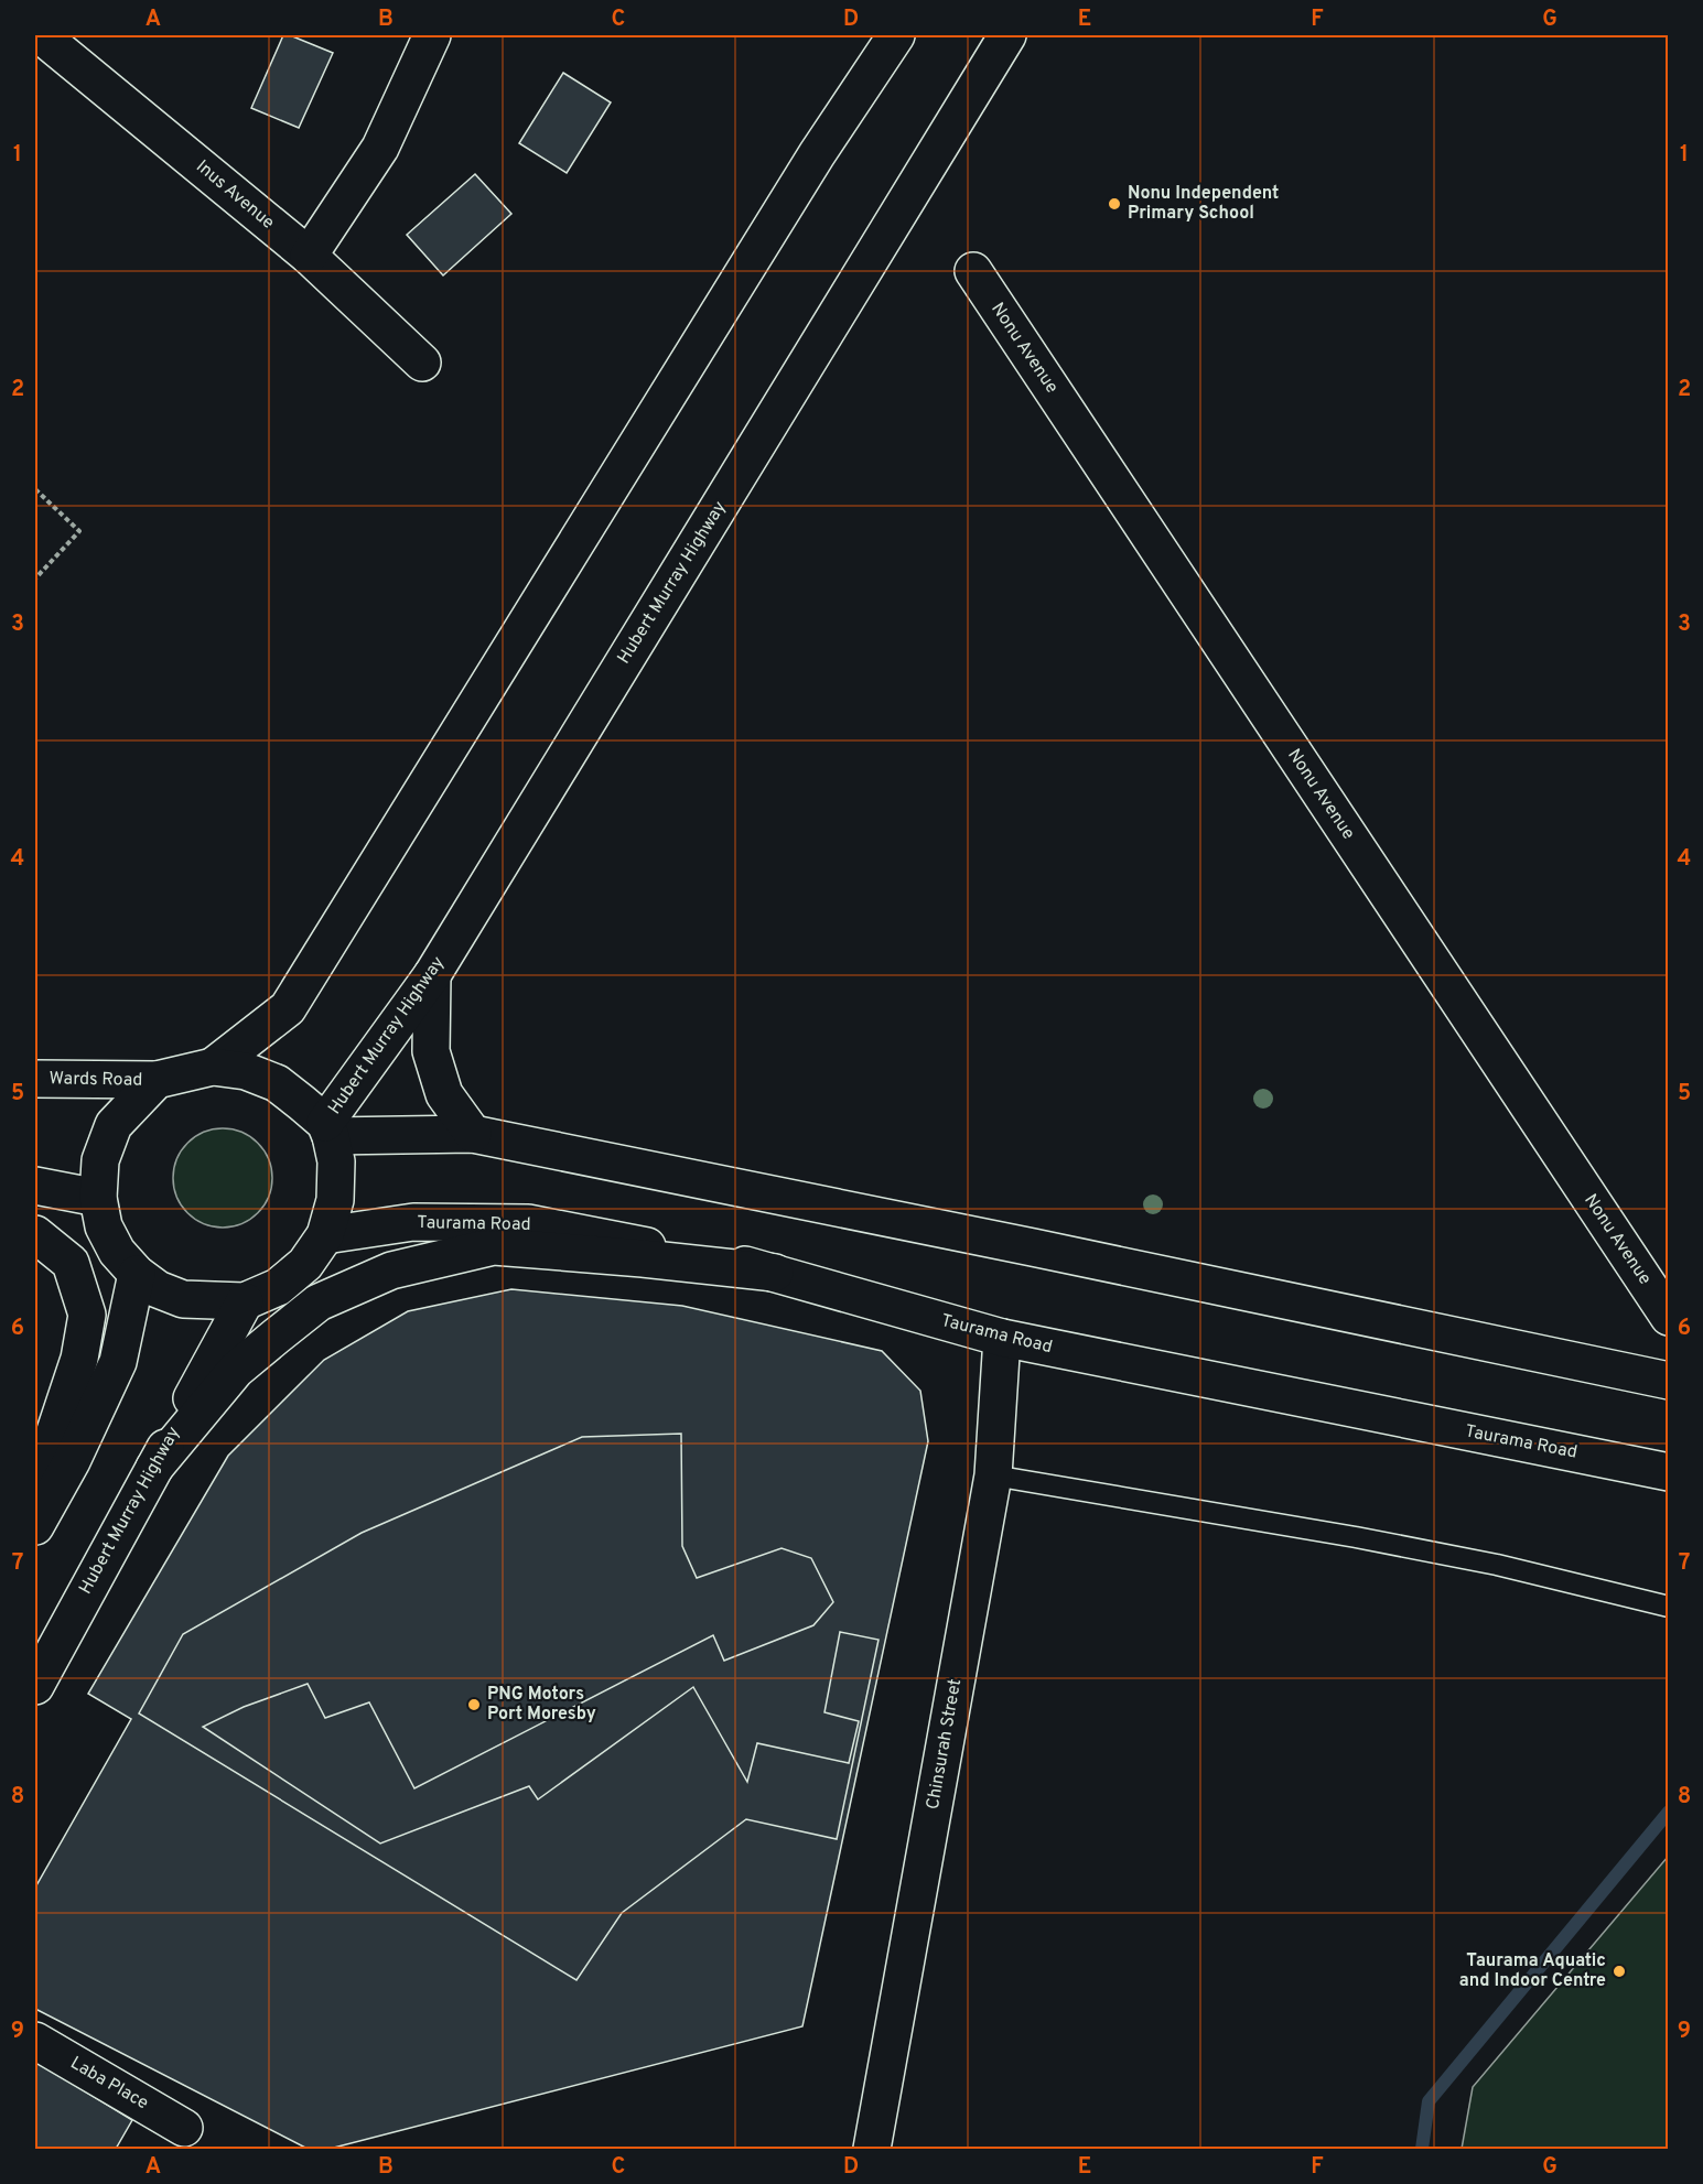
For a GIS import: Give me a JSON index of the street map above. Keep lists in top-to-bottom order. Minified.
{"streets":{"main road":["Inus Avenue","Nonu Avenue","Hubert Murray Highway","Wards Road","Taurama Road","Chinsurah Street","Laba Place"]},"crossings":[["Taurama Road","Chinsurah Street"]],"places":["Nonu Independent Primary School","PNG Motors Port Moresby","Taurama Aquatic and Indoor Centre"],"grid":{"columns":["A","B","C","D","E","F","G"],"rows":["1","2","3","4","5","6","7","8","9"]}}
